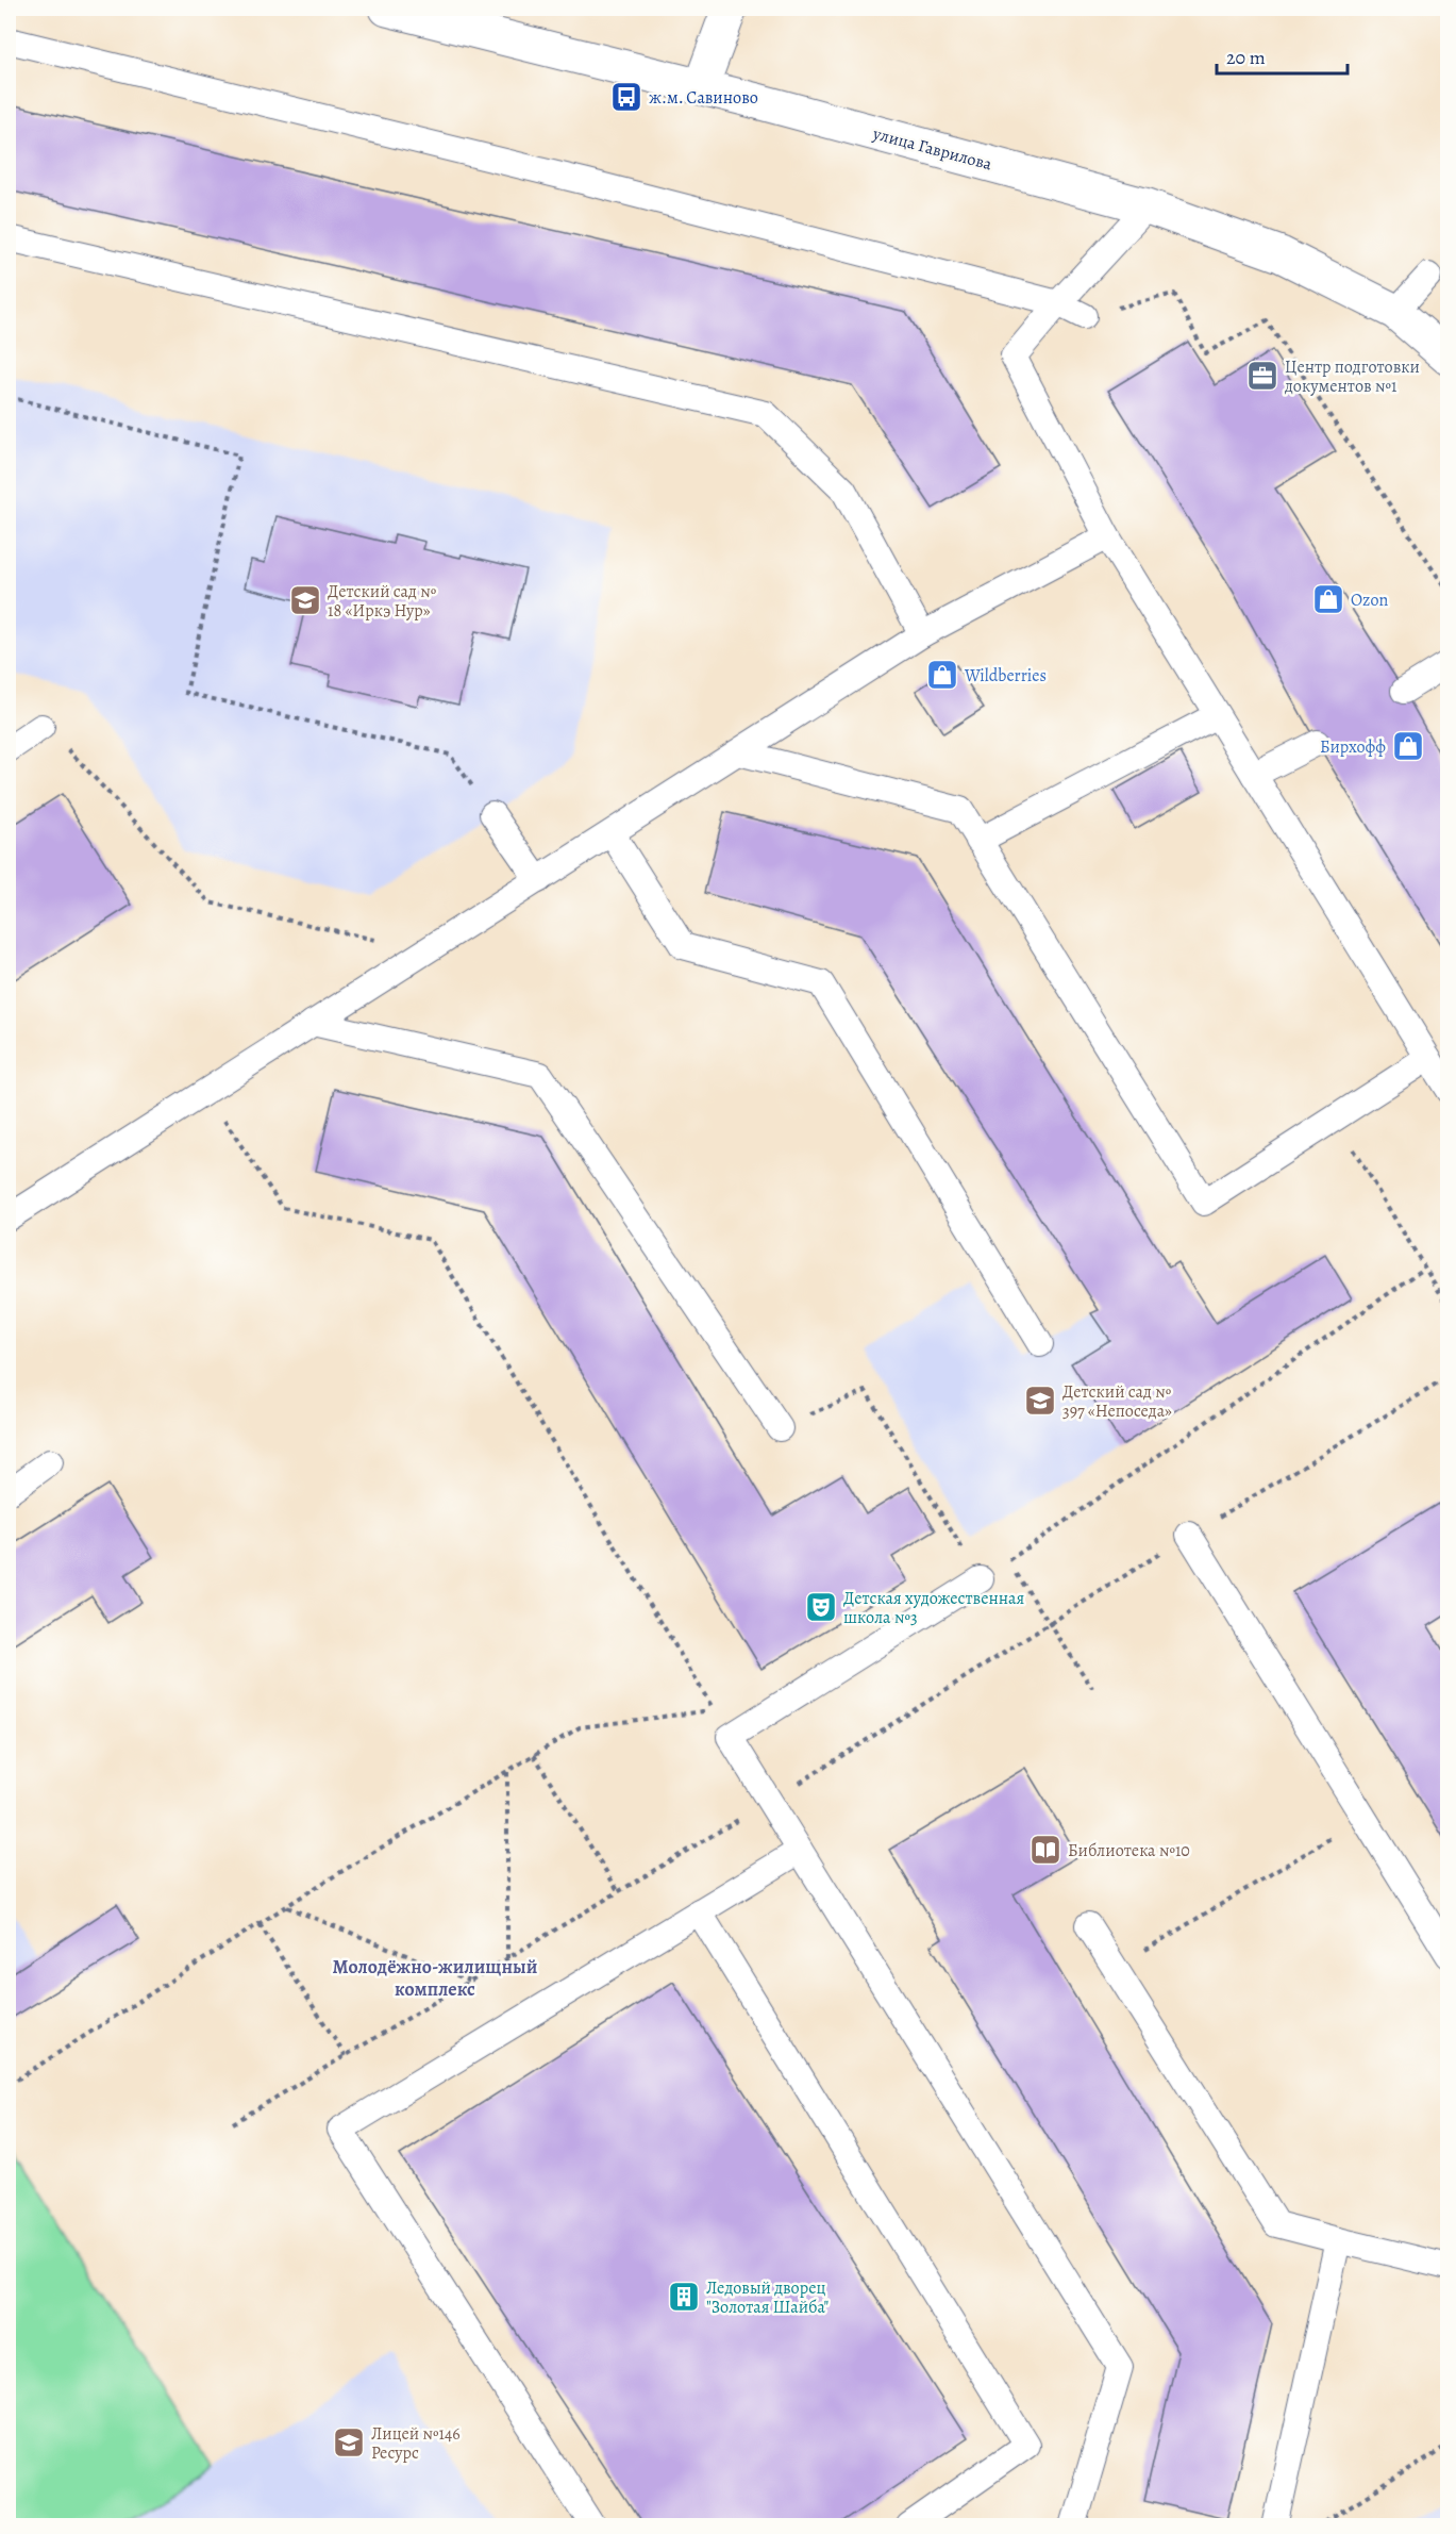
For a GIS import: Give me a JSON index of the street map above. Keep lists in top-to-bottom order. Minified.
{"streets":{"street":["улица Гаврилова"]},"districts":["Молодёжно-жилищный комплекс"],"places":{"bus stop":["ж.м. Савиново"],"office":["Центр подготовки документов №1"],"shop":["Ozon","Wildberries","Бирхофф"],"school or university":["Детский сад № 18 «Иркэ Нур»","Детский сад № 397 «Непоседа»","Лицей №146 Ресурс"],"theatre":["Детская художественная школа №3"],"library":["Библиотека №10"],"building":["Ледовый дворец \"Золотая Шайба\""]},"scale_bar":"20 m"}
